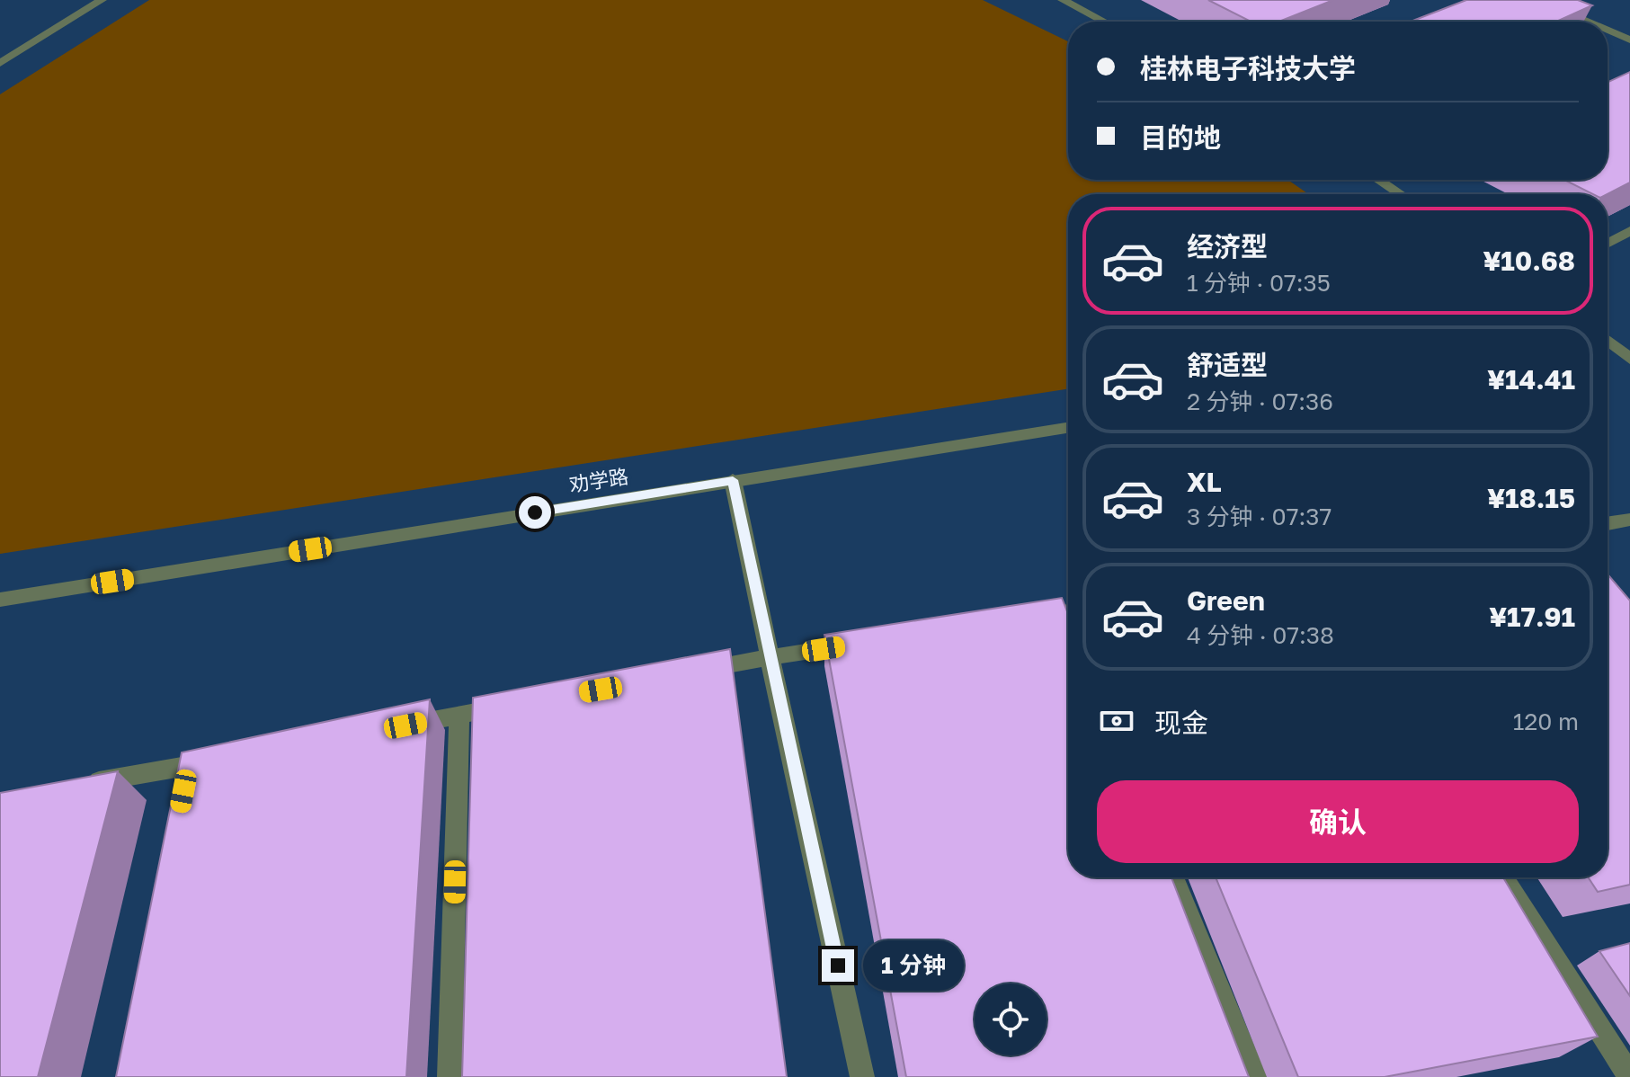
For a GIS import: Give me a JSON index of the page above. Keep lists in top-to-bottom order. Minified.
{"streets":{"street":["劝学路"]},"page":{"banner":["桂林电子科技大学","目的地"],"list":[{"name":"经济型","note":"1 分钟 · 07:35","value":"¥10.68"},{"name":"舒适型","note":"2 分钟 · 07:36","value":"¥14.41"},{"name":"XL","note":"3 分钟 · 07:37","value":"¥18.15"},{"name":"Green","note":"4 分钟 · 07:38","value":"¥17.91"}],"pay":["现金","120 m"],"buttons":"确认","bubble":"1 分钟"}}
